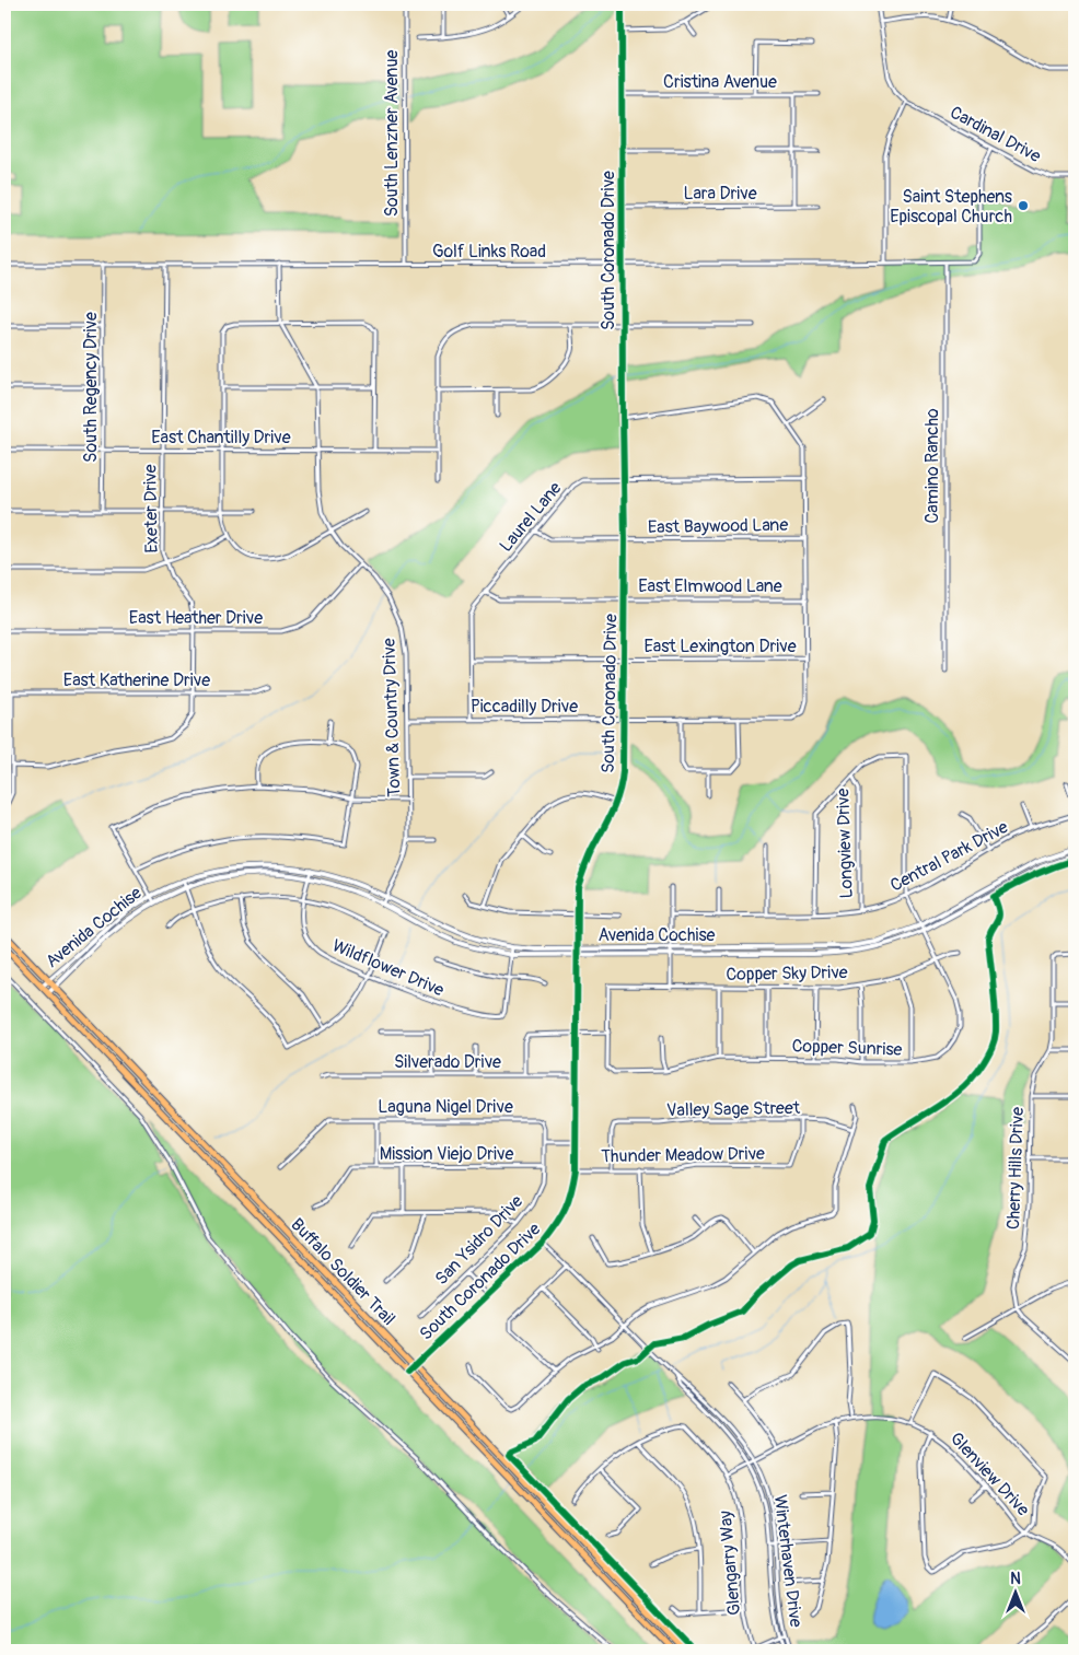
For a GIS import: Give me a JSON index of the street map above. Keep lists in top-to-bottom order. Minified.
{"streets":{"main road":["Buffalo Soldier Trail"],"street":["Cristina Avenue","South Lenzner Avenue","Cardinal Drive","Lara Drive","Golf Links Road","South Coronado Drive","South Regency Drive","East Chantilly Drive","Camino Rancho","Exeter Drive","Laurel Lane","East Baywood Lane","East Elmwood Lane","East Heather Drive","East Lexington Drive","East Katherine Drive","Piccadilly Drive","Town & Country Drive","Longview Drive","Central Park Drive","Avenida Cochise","Wildflower Drive","Copper Sky Drive","Copper Sunrise","Silverado Drive","Laguna Nigel Drive","Valley Sage Street","Mission Viejo Drive","Thunder Meadow Drive","Cherry Hills Drive","San Ysidro Drive","Glenview Drive","Winterhaven Drive","Glengarry Way"]},"crossings":[["Cristina Avenue","South Coronado Drive"],["South Lenzner Avenue","Golf Links Road"],["Cardinal Drive","Golf Links Road"],["Lara Drive","South Coronado Drive"],["Golf Links Road","South Coronado Drive"],["Golf Links Road","South Regency Drive"],["Golf Links Road","Camino Rancho"],["Golf Links Road","Exeter Drive"],["Golf Links Road","Town & Country Drive"],["South Coronado Drive","Laurel Lane"],["South Coronado Drive","East Baywood Lane"],["South Coronado Drive","East Elmwood Lane"],["South Coronado Drive","East Lexington Drive"],["South Coronado Drive","Piccadilly Drive"],["South Coronado Drive","Avenida Cochise"],["South Coronado Drive","Silverado Drive"],["South Coronado Drive","Thunder Meadow Drive"],["South Coronado Drive","Buffalo Soldier Trail"],["South Coronado Drive","Winterhaven Drive"],["South Regency Drive","East Chantilly Drive"],["East Chantilly Drive","Exeter Drive"],["East Chantilly Drive","Town & Country Drive"],["Exeter Drive","East Heather Drive"],["Exeter Drive","East Katherine Drive"],["Laurel Lane","East Baywood Lane"],["Laurel Lane","East Elmwood Lane"],["Laurel Lane","East Lexington Drive"],["Laurel Lane","Piccadilly Drive"],["East Heather Drive","Town & Country Drive"],["East Lexington Drive","Piccadilly Drive"],["Piccadilly Drive","Town & Country Drive"],["Town & Country Drive","Avenida Cochise"],["Longview Drive","Central Park Drive"],["Central Park Drive","Copper Sunrise"],["Avenida Cochise","Wildflower Drive"],["Avenida Cochise","Copper Sunrise"],["Avenida Cochise","Buffalo Soldier Trail"],["Copper Sky Drive","Copper Sunrise"],["Laguna Nigel Drive","San Ysidro Drive"],["Valley Sage Street","Thunder Meadow Drive"],["Mission Viejo Drive","San Ysidro Drive"],["Glenview Drive","Winterhaven Drive"],["Glenview Drive","Glengarry Way"]],"places":["Saint Stephens Episcopal Church"],"north":"top"}
